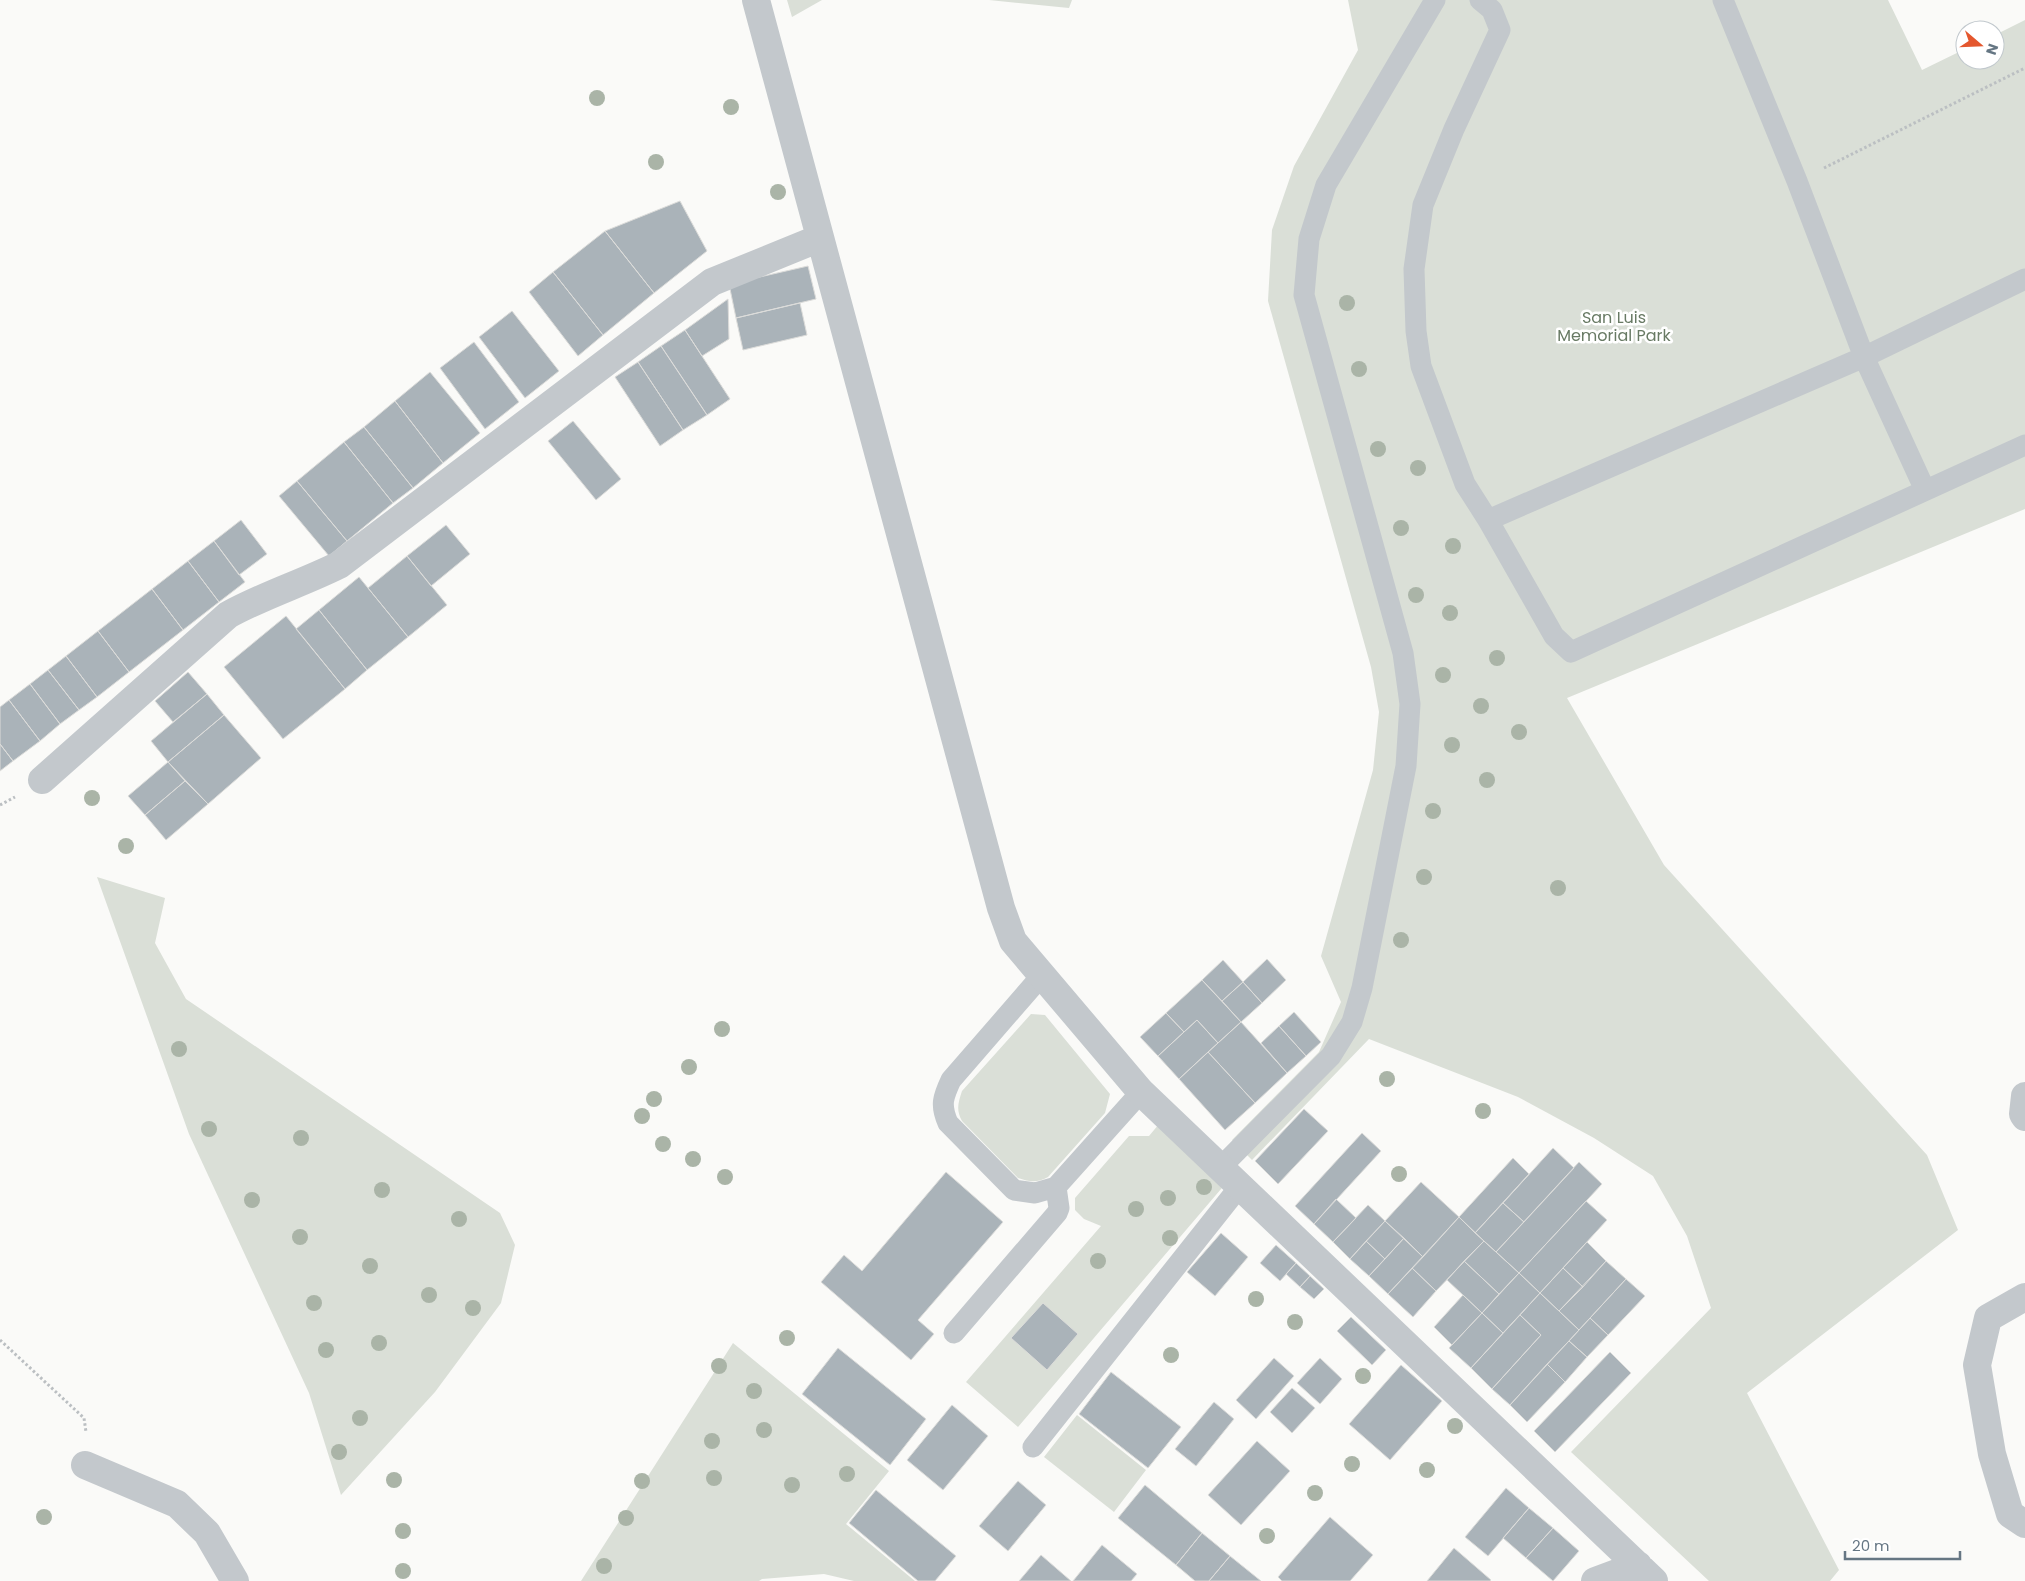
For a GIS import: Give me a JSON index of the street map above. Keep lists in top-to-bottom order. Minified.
{"parks":["San Luis Memorial Park"],"scale_bar":"20 m","north":"right"}
